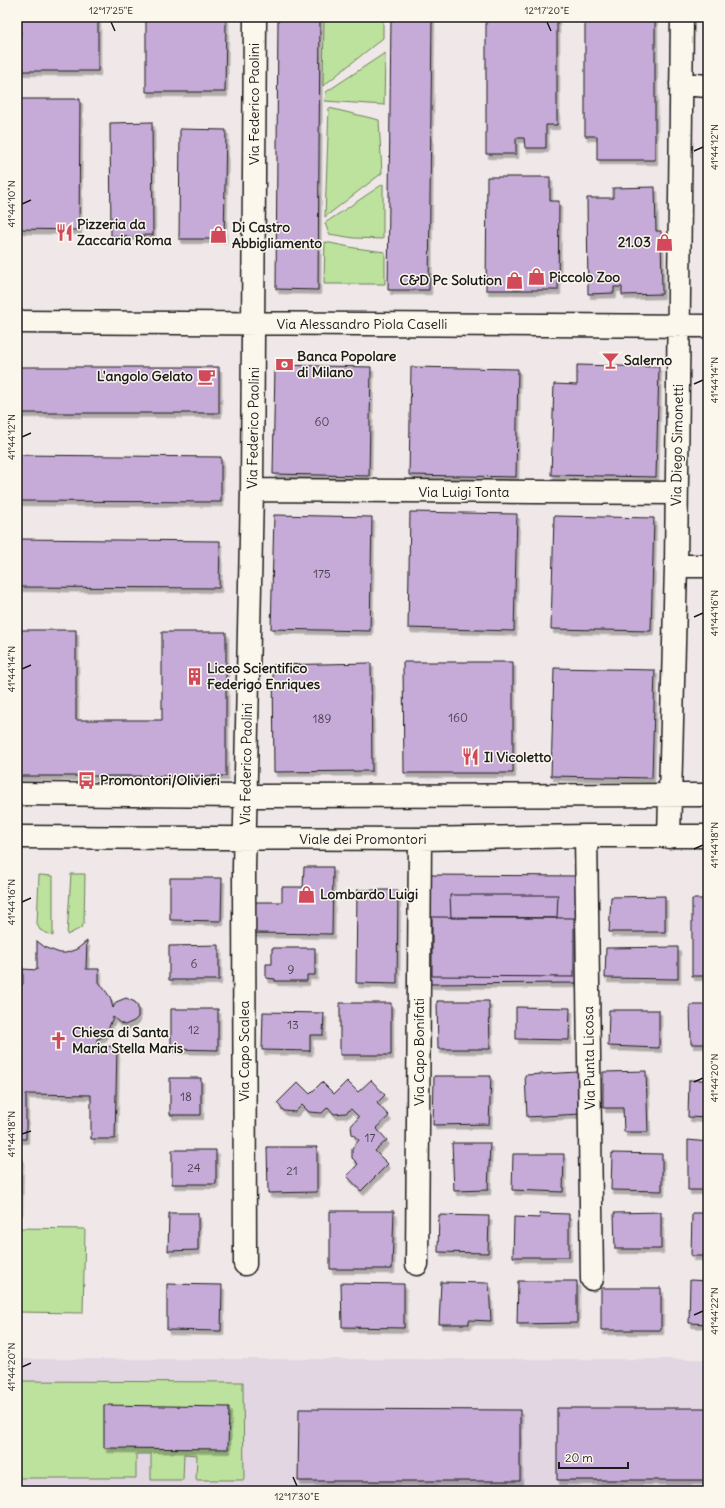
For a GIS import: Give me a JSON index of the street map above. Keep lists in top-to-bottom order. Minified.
{"streets":{"street":["Via Federico Paolini","Via Alessandro Piola Caselli","Via Diego Simonetti","Via Luigi Tonta","Viale dei Promontori","Via Capo Scalea","Via Capo Bonifati","Via Punta Licosa"]},"crossings":[["Via Federico Paolini","Via Alessandro Piola Caselli"],["Via Federico Paolini","Via Luigi Tonta"],["Via Federico Paolini","Viale dei Promontori"],["Via Federico Paolini","Via Capo Scalea"],["Via Alessandro Piola Caselli","Via Diego Simonetti"],["Via Diego Simonetti","Via Luigi Tonta"],["Via Diego Simonetti","Viale dei Promontori"],["Viale dei Promontori","Via Capo Scalea"],["Viale dei Promontori","Via Capo Bonifati"],["Viale dei Promontori","Via Punta Licosa"]],"places":{"restaurant":["Pizzeria da Zaccaria Roma","Il Vicoletto"],"shop":["Di Castro Abbigliamento","21.03","Piccolo Zoo","C&D Pc Solution","Lombardo Luigi"],"bar":["Salerno"],"bank":["Banca Popolare di Milano"],"cafe":["L'angolo Gelato"],"building":["Liceo Scientifico Federigo Enriques"],"bus stop":["Promontori/Olivieri"],"church":["Chiesa di Santa Maria Stella Maris"]},"house_numbers":["60","175","160","189","6","9","13","12","18","17","24","21"],"scale_bar":"20 m","coordinates":["12°17'25\"E","12°17'20\"E","41°44'12\"N","41°44'10\"N","41°44'14\"N","41°44'16\"N","41°44'18\"N","41°44'20\"N","41°44'22\"N","12°17'30\"E"]}
